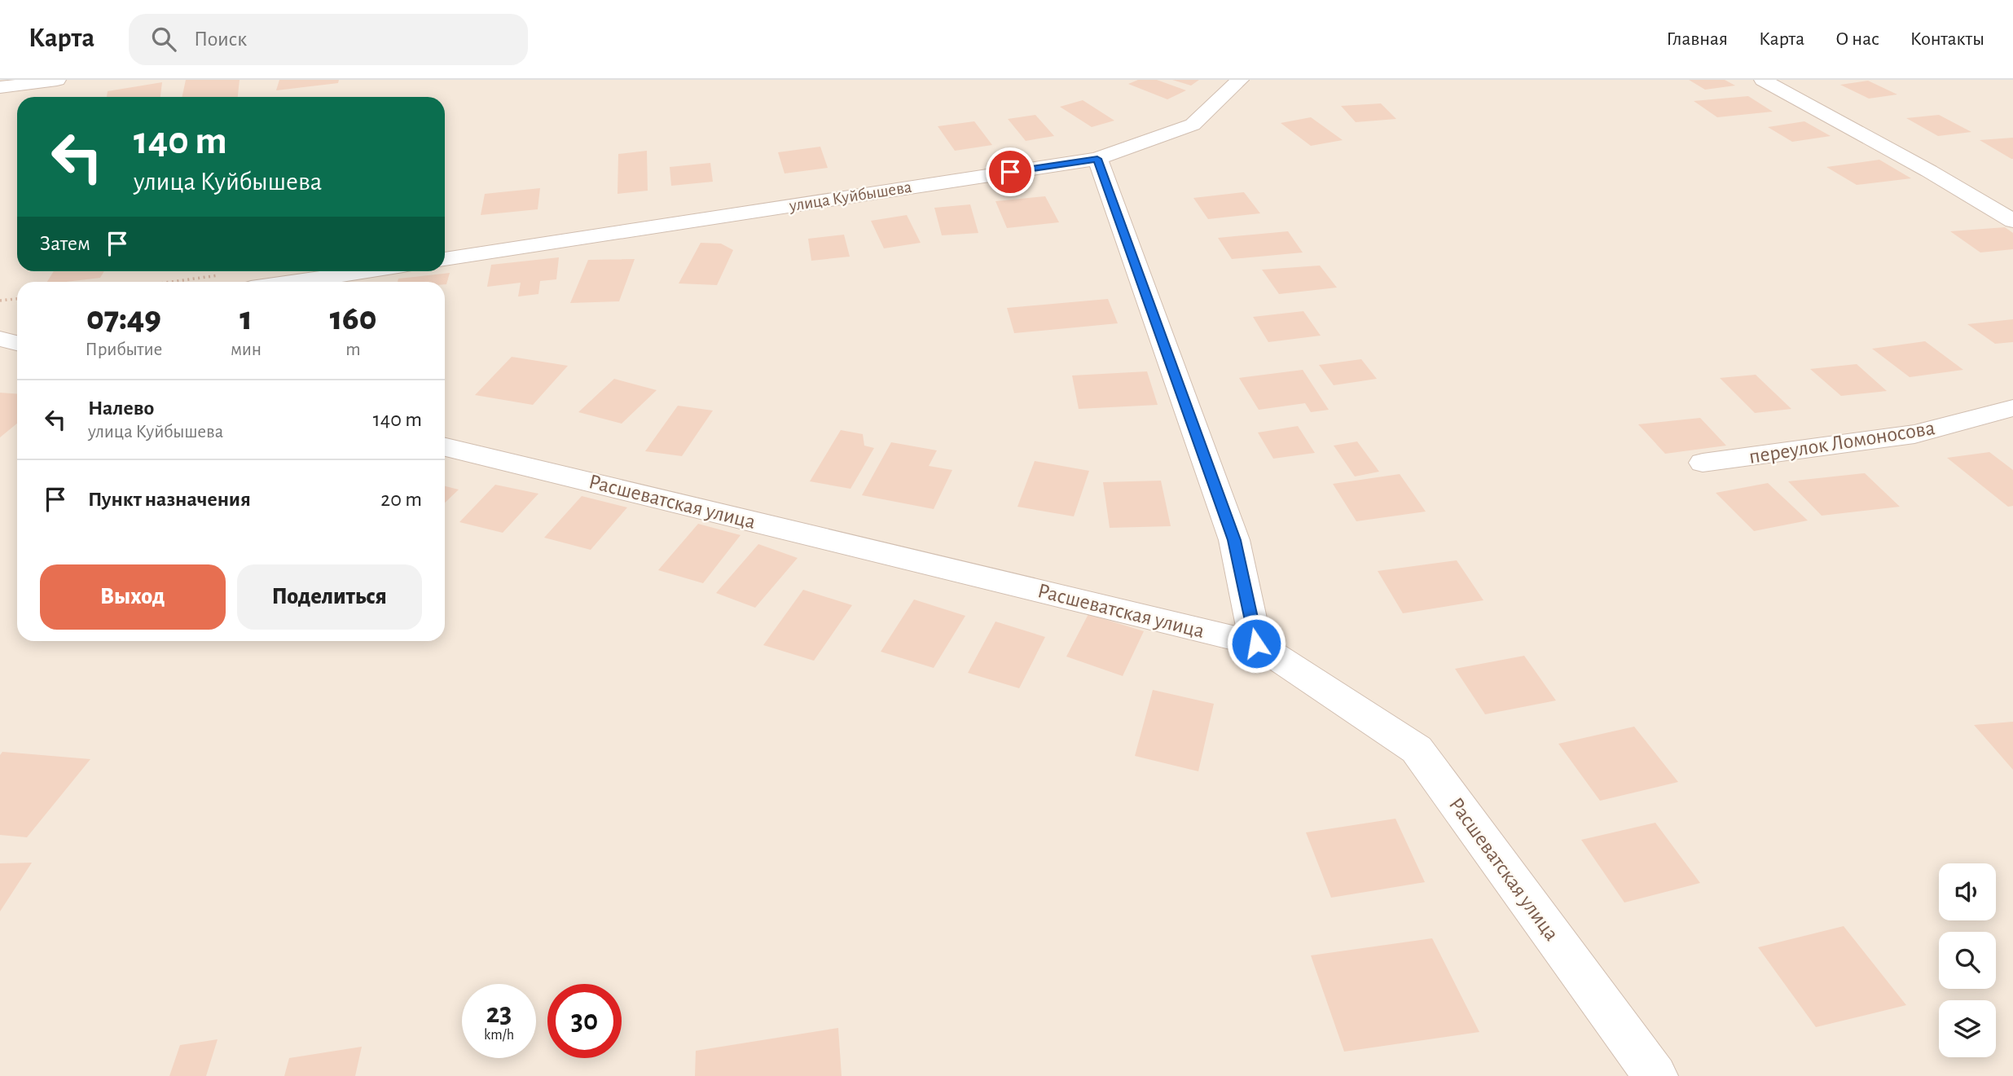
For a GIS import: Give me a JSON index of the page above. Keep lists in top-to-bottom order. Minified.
{"streets":{"street":["улица Куйбышева","переулок Ломоносова","Расшеватская улица"]},"page":{"header":"Карта","search":"Поиск","nav":["Главная","Карта","О нас","Контакты"],"turn":["140 m","улица Куйбышева"],"then":"Затем","eta":["07:49","Прибытие","1","мин","160","m"],"list":[{"name":"Налево","note":"улица Куйбышева","value":"140 m"},{"name":"Пункт назначения","value":"20 m"}],"buttons":["Выход","Поделиться"],"speed":"23 km/h","limit":"30"}}
